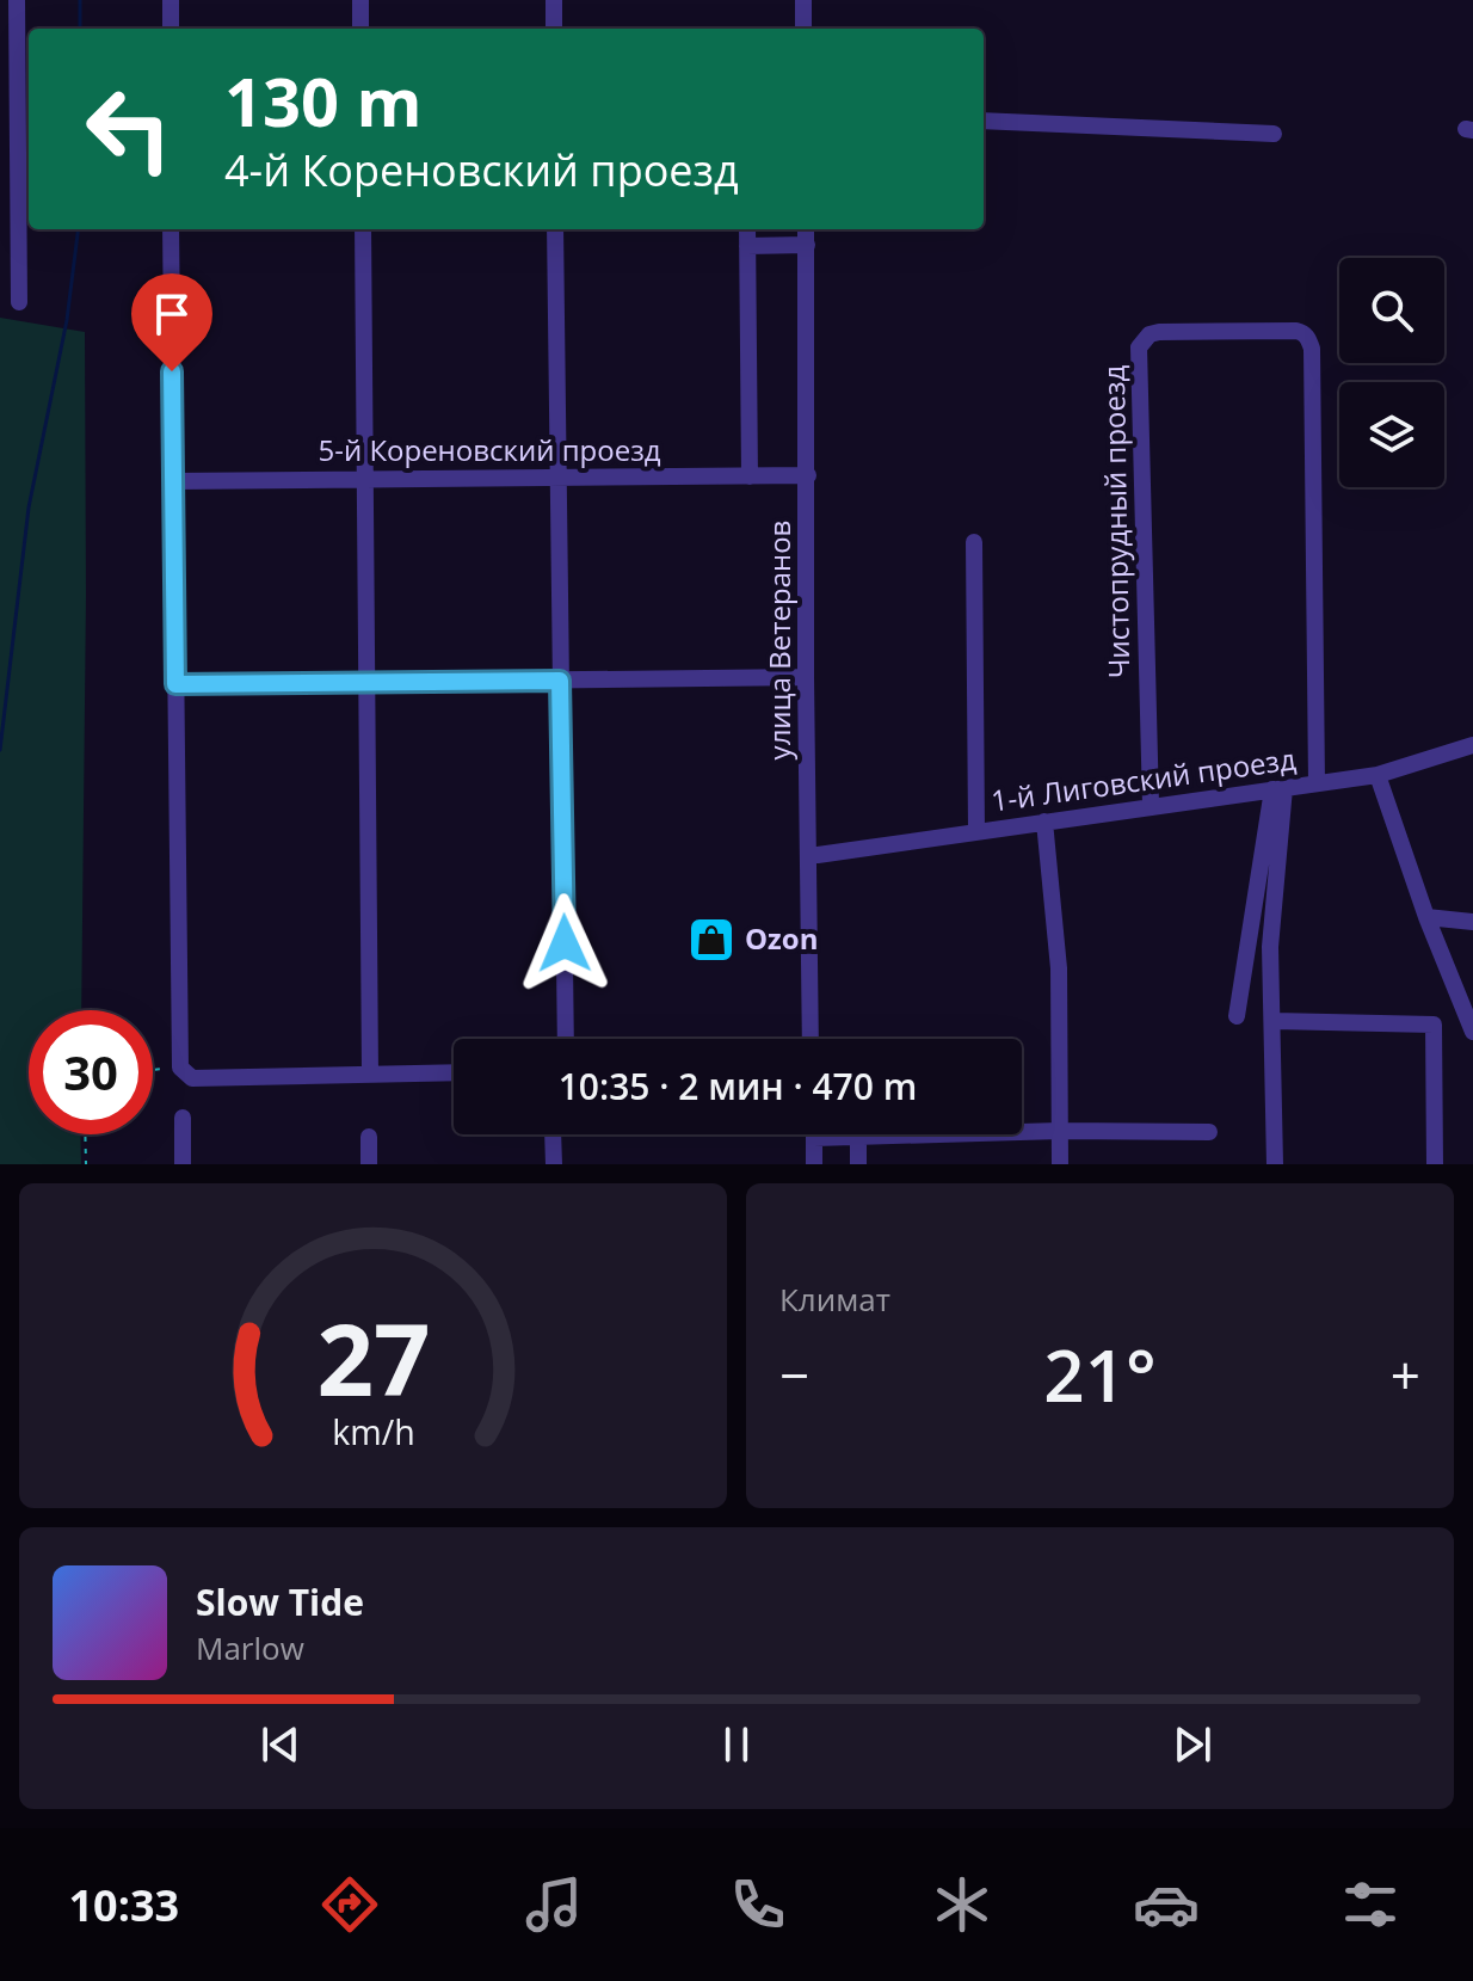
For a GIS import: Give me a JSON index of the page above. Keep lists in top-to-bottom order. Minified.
{"streets":{"street":["5-й Кореновский проезд","Чистопрудный проезд","улица Ветеранов","1-й Лиговский проезд"]},"crossings":[["5-й Кореновский проезд","улица Ветеранов"],["Чистопрудный проезд","1-й Лиговский проезд"],["улица Ветеранов","1-й Лиговский проезд"]],"places":{"shop":["Ozon"]},"page":{"turn":["130 m","4-й Кореновский проезд"],"limit":"30","trip":"10:35 · 2 мин · 470 m","tile":"Климат","heat":["−","21°","+"],"song":["Slow Tide","Marlow"],"tabs":"10:33","gauge":["27","km/h"]}}
